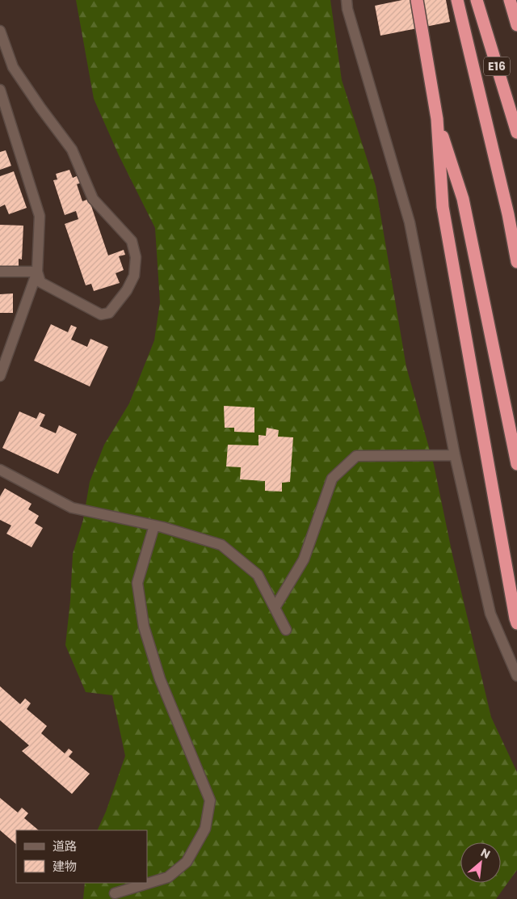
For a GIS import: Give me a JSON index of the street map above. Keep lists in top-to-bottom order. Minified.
{"streets":{"highway":["E16"]},"legend":["道路","建物"],"north":"top right"}
